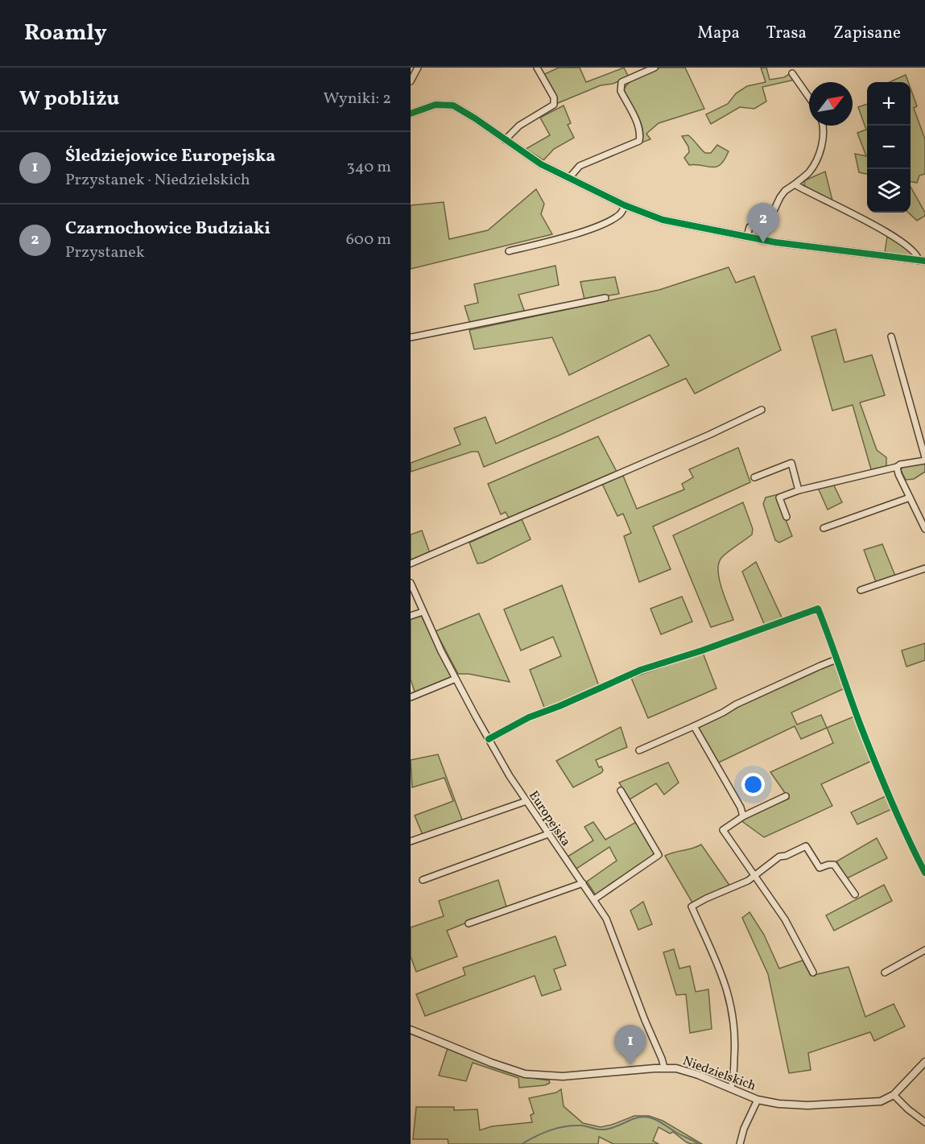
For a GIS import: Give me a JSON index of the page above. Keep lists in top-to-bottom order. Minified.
{"streets":{"street":["Europejska","Niedzielskich"]},"crossings":[["Europejska","Niedzielskich"]],"north":"top right","page":{"header":"Roamly","nav":["Mapa","Trasa","Zapisane"],"heading":["W pobliżu","Wyniki: 2"],"map_buttons":["+","−"],"list":[{"mark":"1","name":"Śledziejowice Europejska","note":"Przystanek · Niedzielskich","value":"340 m"},{"mark":"2","name":"Czarnochowice Budziaki","note":"Przystanek","value":"600 m"}],"pins":["2","1"]}}
